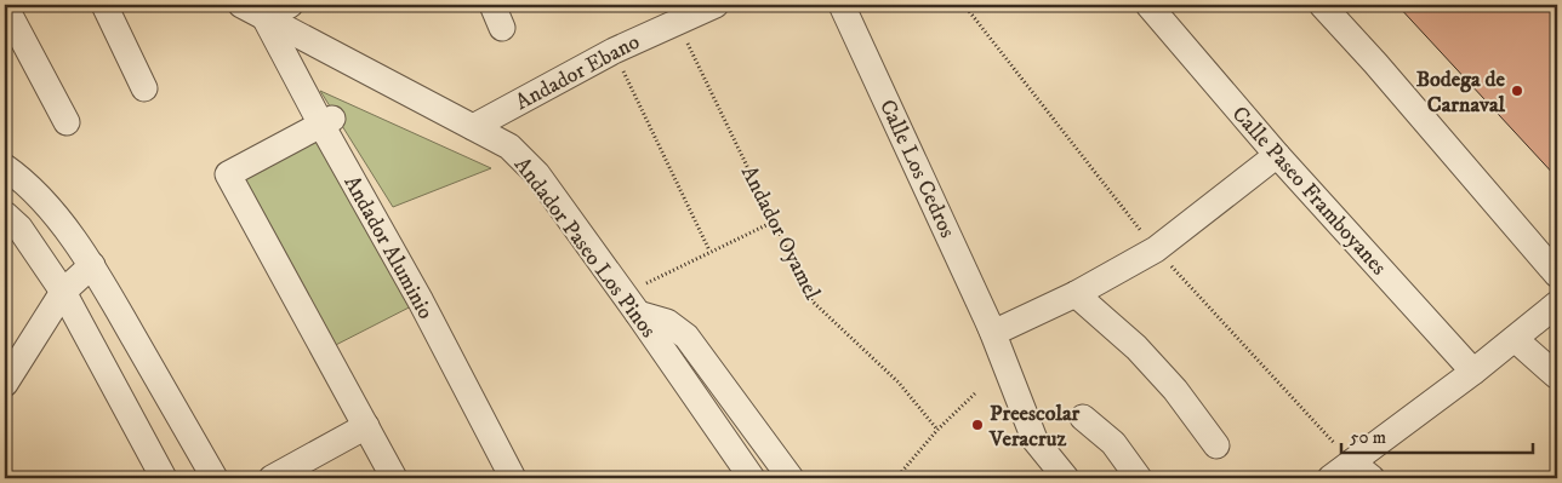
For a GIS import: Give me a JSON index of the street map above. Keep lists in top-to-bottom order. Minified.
{"streets":{"street":["Andador Ebano","Calle Los Cedros","Calle Paseo Framboyanes","Andador Aluminio","Andador Paseo Los Pinos"],"path":["Andador Oyamel"]},"crossings":[["Andador Ebano","Andador Oyamel"],["Andador Ebano","Andador Paseo Los Pinos"],["Andador Aluminio","Andador Paseo Los Pinos"]],"places":["Bodega de Carnaval","Preescolar Veracruz"],"scale_bar":"50 m"}
